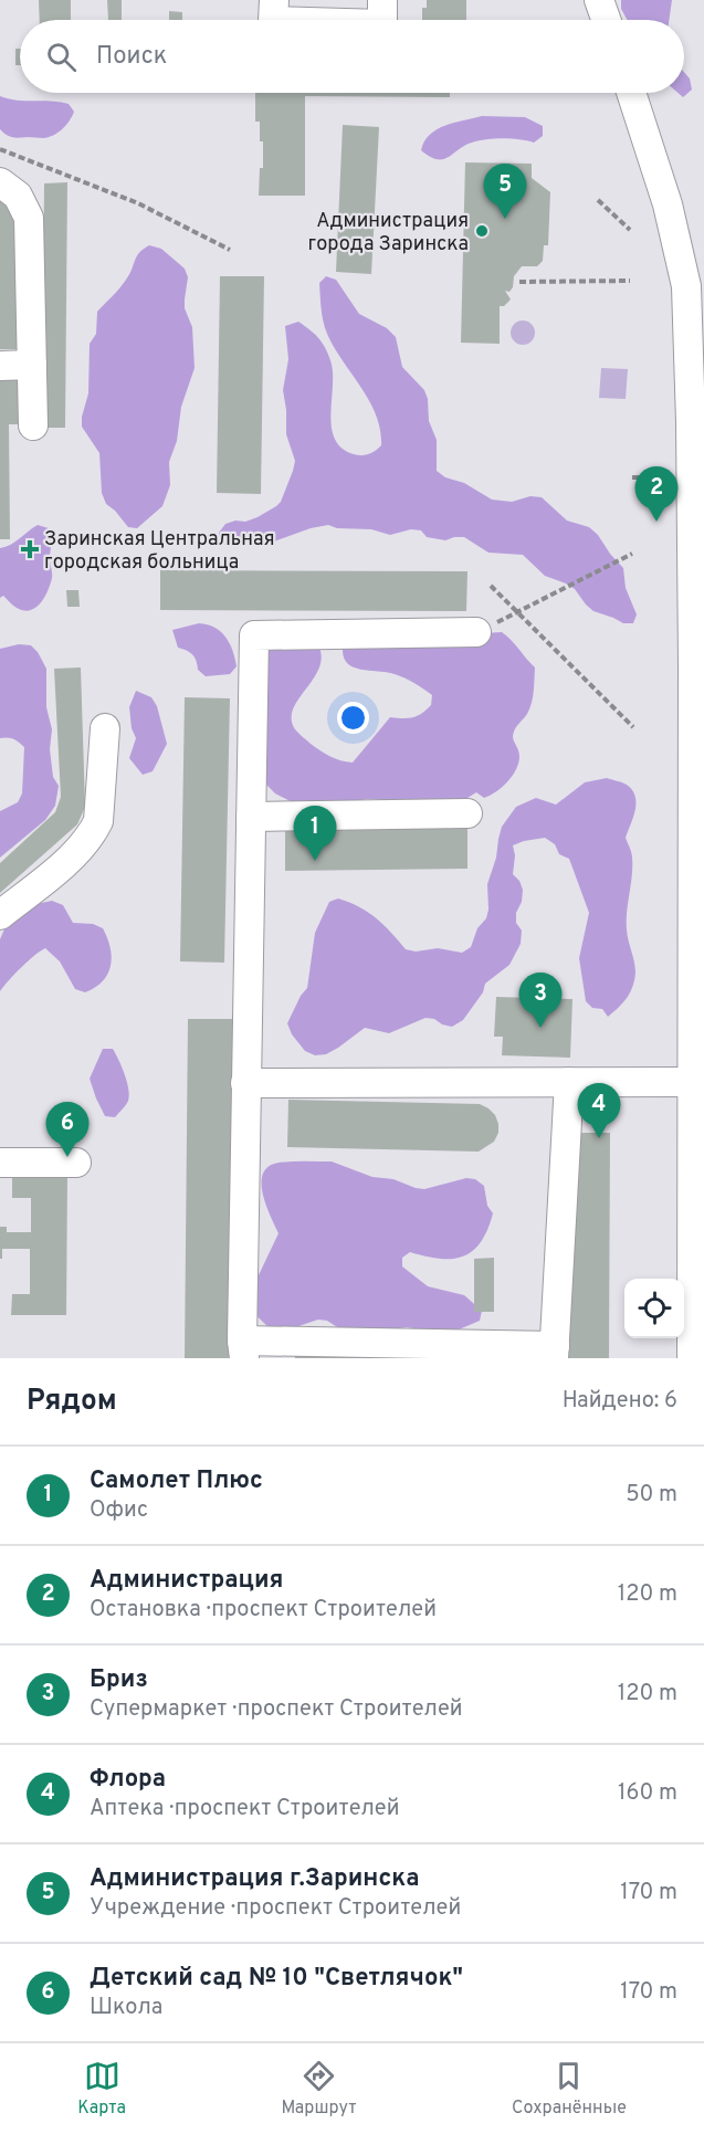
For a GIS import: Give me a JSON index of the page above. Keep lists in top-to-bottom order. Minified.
{"places":{"other":["Администрация города Заринска"],"health":["Заринская Центральная городская больница"]},"page":{"search":"Поиск","pins":["5","2","1","3","4","6"],"heading":["Рядом","Найдено: 6"],"list":[{"mark":"1","name":"Самолет Плюс","note":"Офис","value":"50 m"},{"mark":"2","name":"Администрация","note":"Остановка · проспект Строителей","value":"120 m"},{"mark":"3","name":"Бриз","note":"Супермаркет · проспект Строителей","value":"120 m"},{"mark":"4","name":"Флора","note":"Аптека · проспект Строителей","value":"160 m"},{"mark":"5","name":"Администрация г.Заринска","note":"Учреждение · проспект Строителей","value":"170 m"},{"mark":"6","name":"Детский сад № 10 \"Светлячок\"","note":"Школа","value":"170 m"}],"nav":["Карта","Маршрут","Сохранённые"]}}
